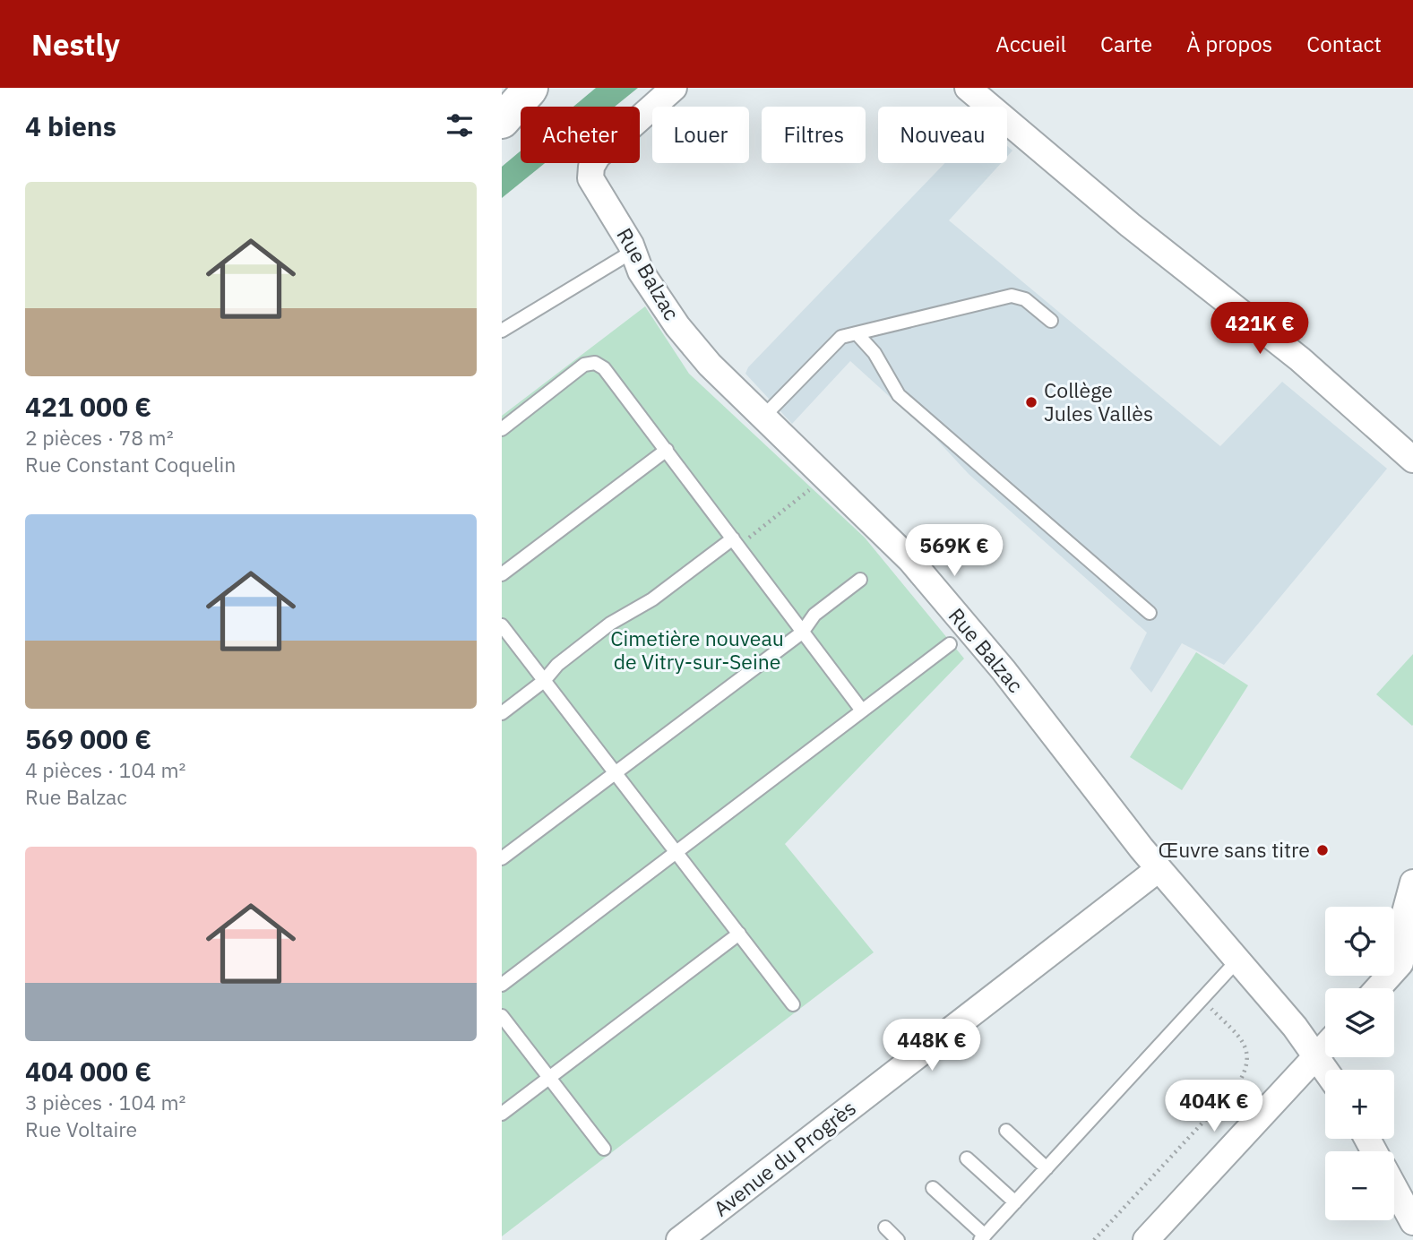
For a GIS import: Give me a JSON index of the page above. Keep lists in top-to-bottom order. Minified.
{"streets":{"street":["Rue Balzac","Avenue du Progrès"]},"crossings":[["Rue Balzac","Avenue du Progrès"]],"parks":["Cimetière nouveau de Vitry-sur-Seine"],"places":["Collège Jules Vallès","Œuvre sans titre"],"page":{"header":"Nestly","nav":["Accueil","Carte","À propos","Contact"],"heading":"4 biens","chip":["Acheter","Louer","Filtres","Nouveau"],"list":[{"name":"421 000 €","note":"2 pièces · 78 m² · Rue Constant Coquelin"},{"name":"569 000 €","note":"4 pièces · 104 m² · Rue Balzac"},{"name":"404 000 €","note":"3 pièces · 104 m² · Rue Voltaire"}],"price":["421K €","569K €","448K €","404K €"],"map_buttons":["+","−"]}}
